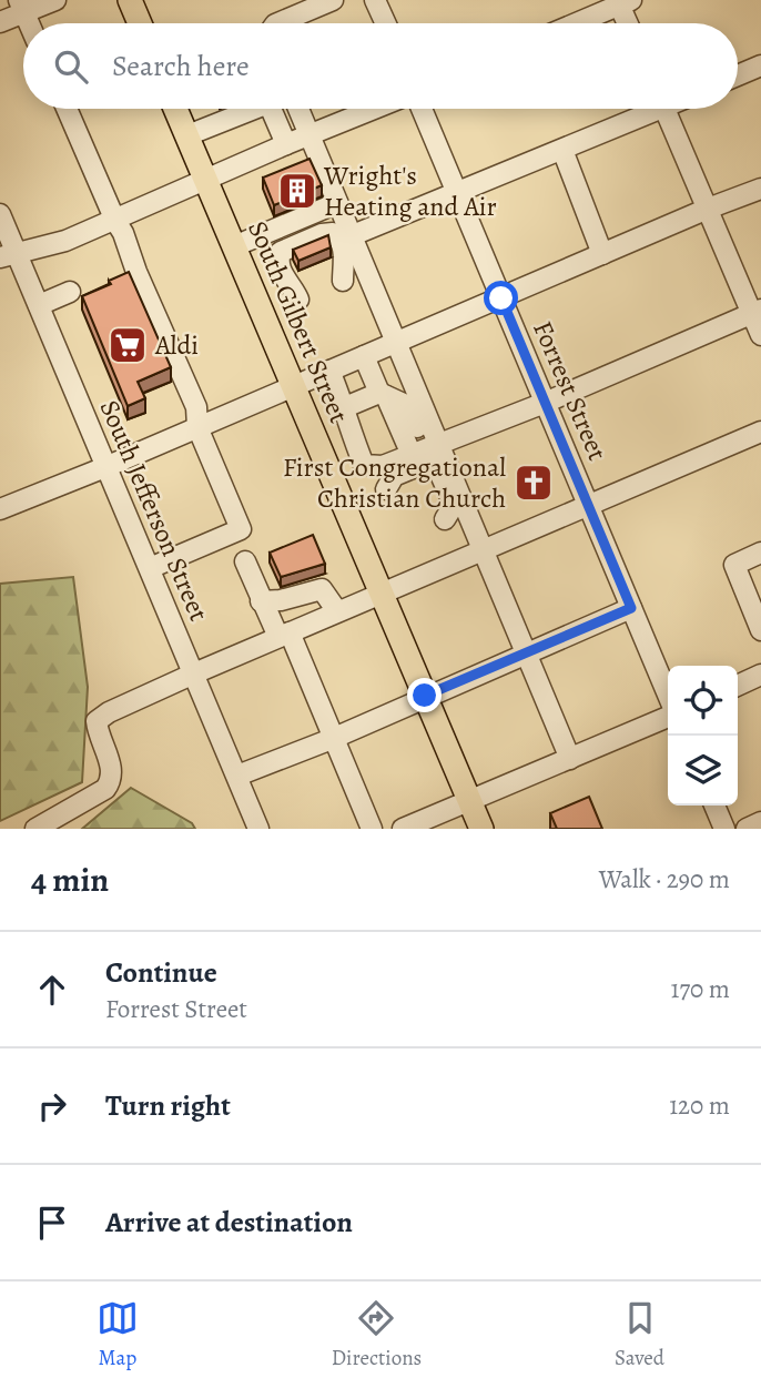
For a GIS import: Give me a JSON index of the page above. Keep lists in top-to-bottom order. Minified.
{"streets":{"main road":["South Gilbert Street"],"street":["Forrest Street","South Jefferson Street"]},"places":{"building":["Wright's Heating and Air"],"supermarket":["Aldi"],"church":["First Congregational Christian Church"]},"page":{"search":"Search here","heading":["4 min","Walk · 290 m"],"list":[["Continue","Forrest Street","170 m"],["Turn right","120 m"],"Arrive at destination"],"nav":["Map","Directions","Saved"]}}
